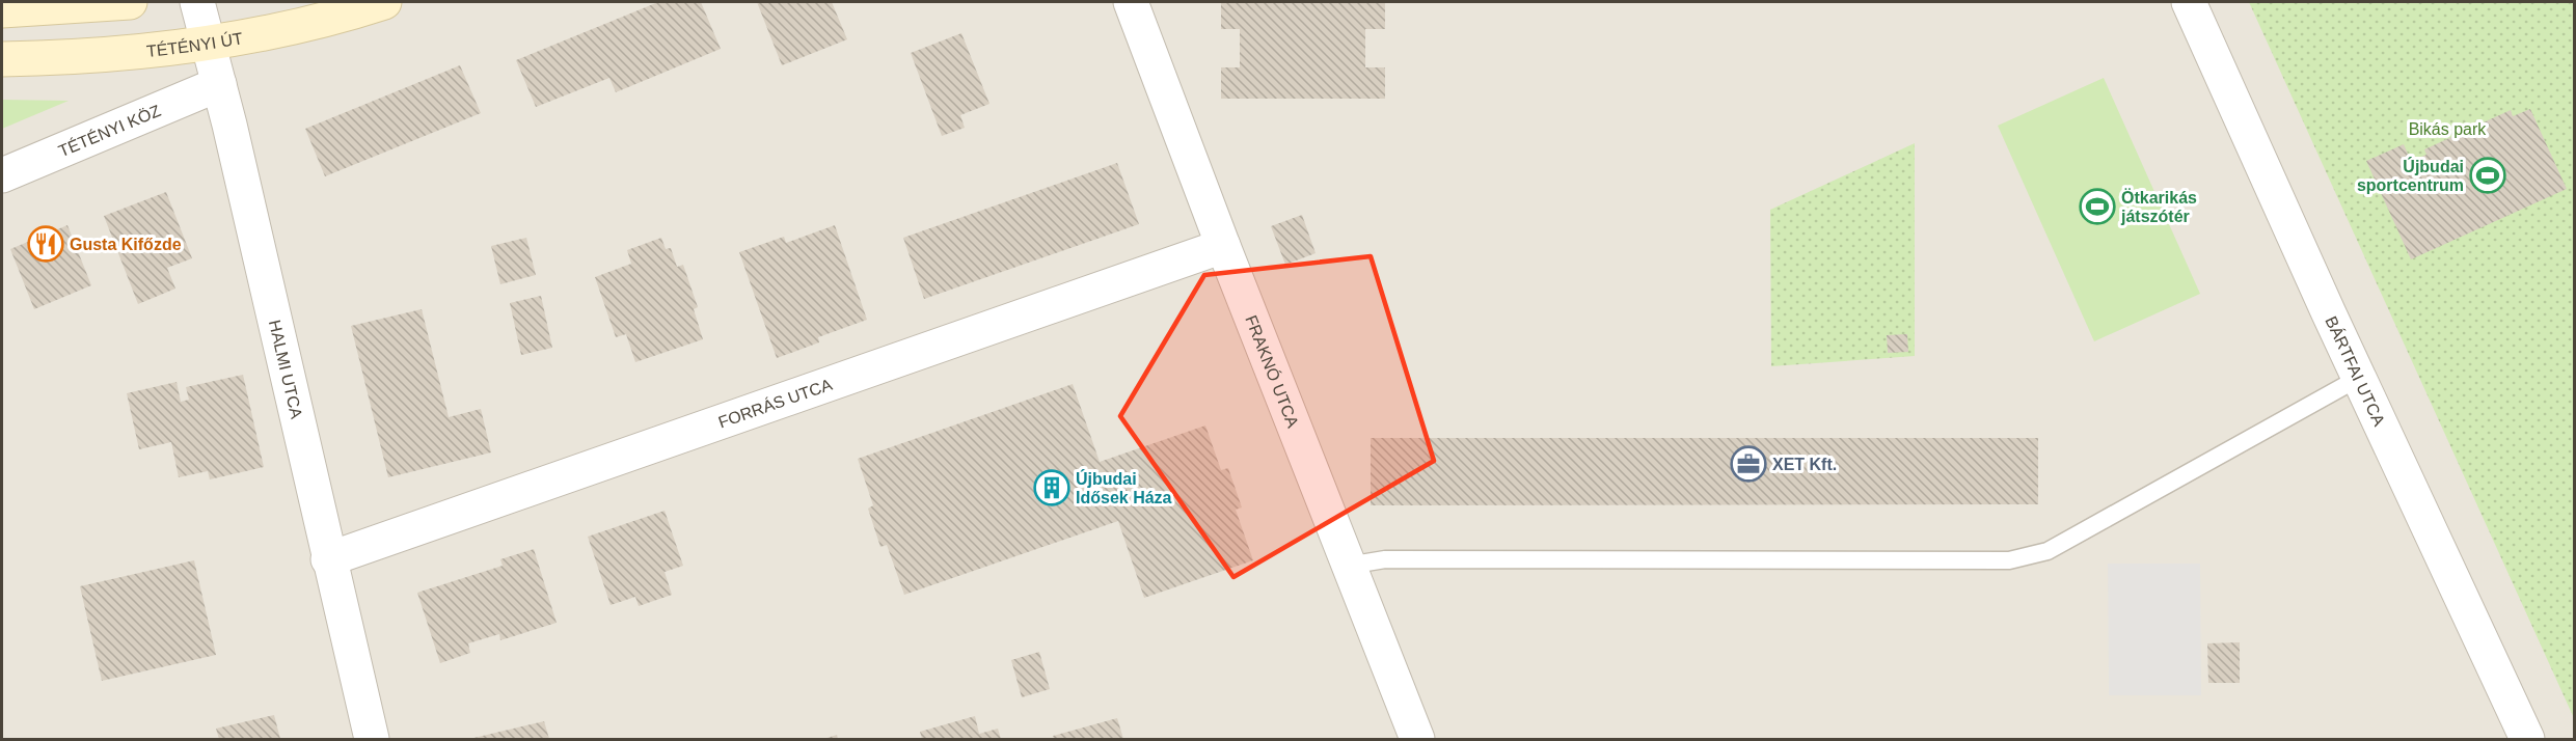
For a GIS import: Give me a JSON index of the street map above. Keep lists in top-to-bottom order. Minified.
{"streets":{"main road":["TÉTÉNYI ÚT"],"street":["TÉTÉNYI KÖZ","HALMI UTCA","FRAKNÓ UTCA","BÁRTFAI UTCA","FORRÁS UTCA"]},"crossings":[["TÉTÉNYI ÚT","HALMI UTCA"],["TÉTÉNYI KÖZ","HALMI UTCA"],["HALMI UTCA","FORRÁS UTCA"],["FRAKNÓ UTCA","FORRÁS UTCA"]],"parks":["Bikás park"],"places":{"sports":["Újbudai sportcentrum","Ötkarikás játszótér"],"restaurant":["Gusta Kifőzde"],"office":["XET Kft."],"building":["Újbudai Idősek Háza"]}}
